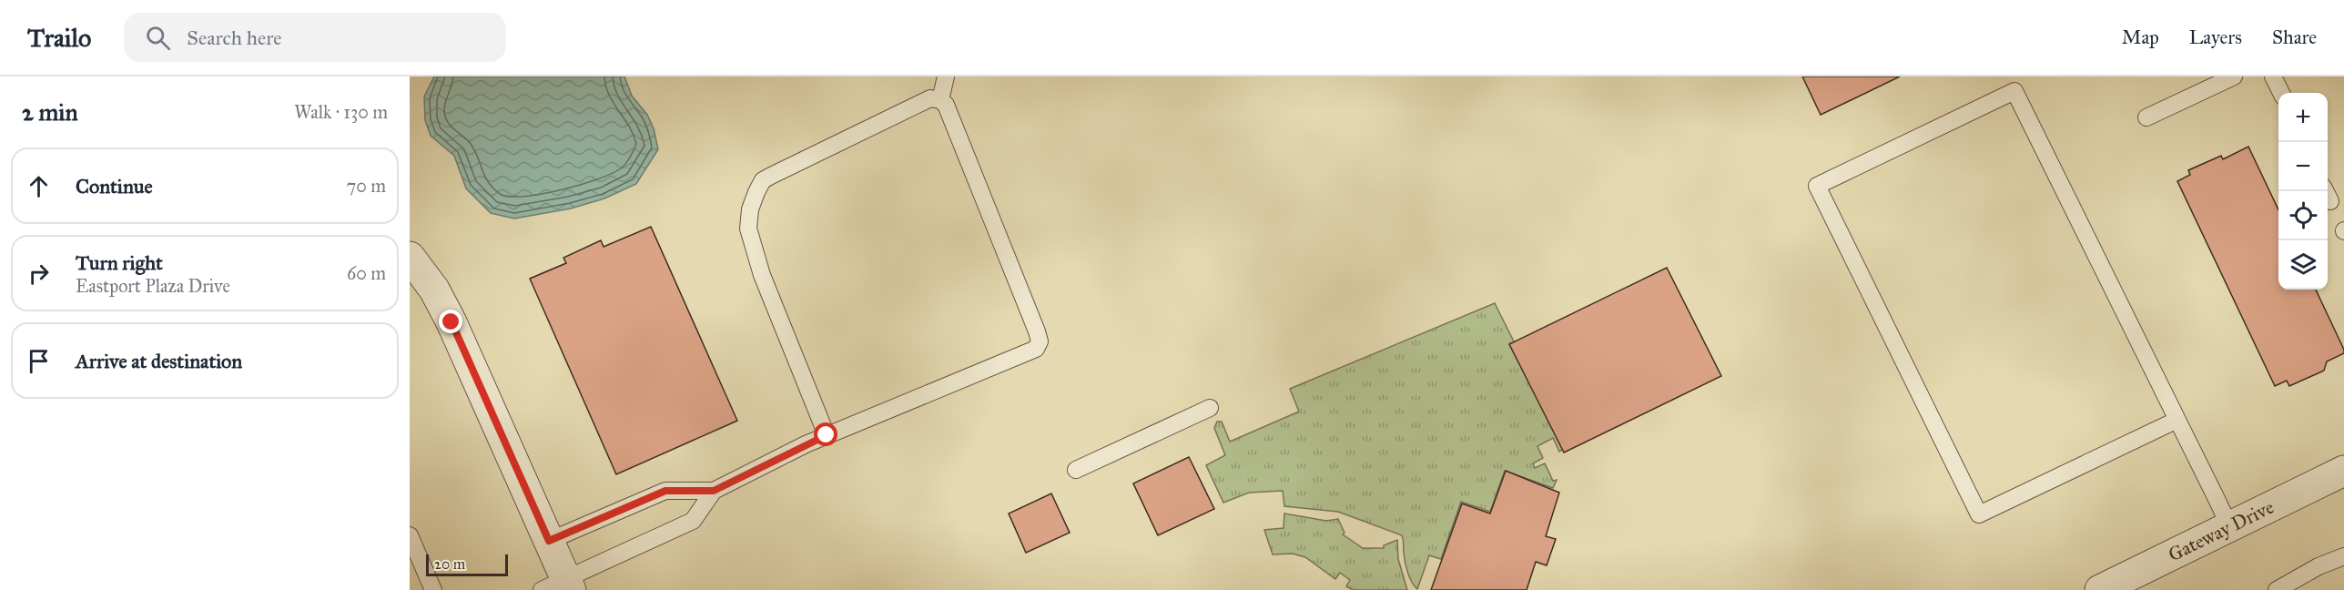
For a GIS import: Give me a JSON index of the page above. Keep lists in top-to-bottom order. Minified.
{"streets":{"street":["Gateway Drive"]},"scale_bar":"20 m","page":{"header":"Trailo","search":"Search here","nav":["Map","Layers","Share"],"heading":["2 min","Walk · 130 m"],"map_buttons":["+","−"],"list":[["Continue","70 m"],["Turn right","Eastport Plaza Drive","60 m"],"Arrive at destination"],"scale":"20 m"}}
